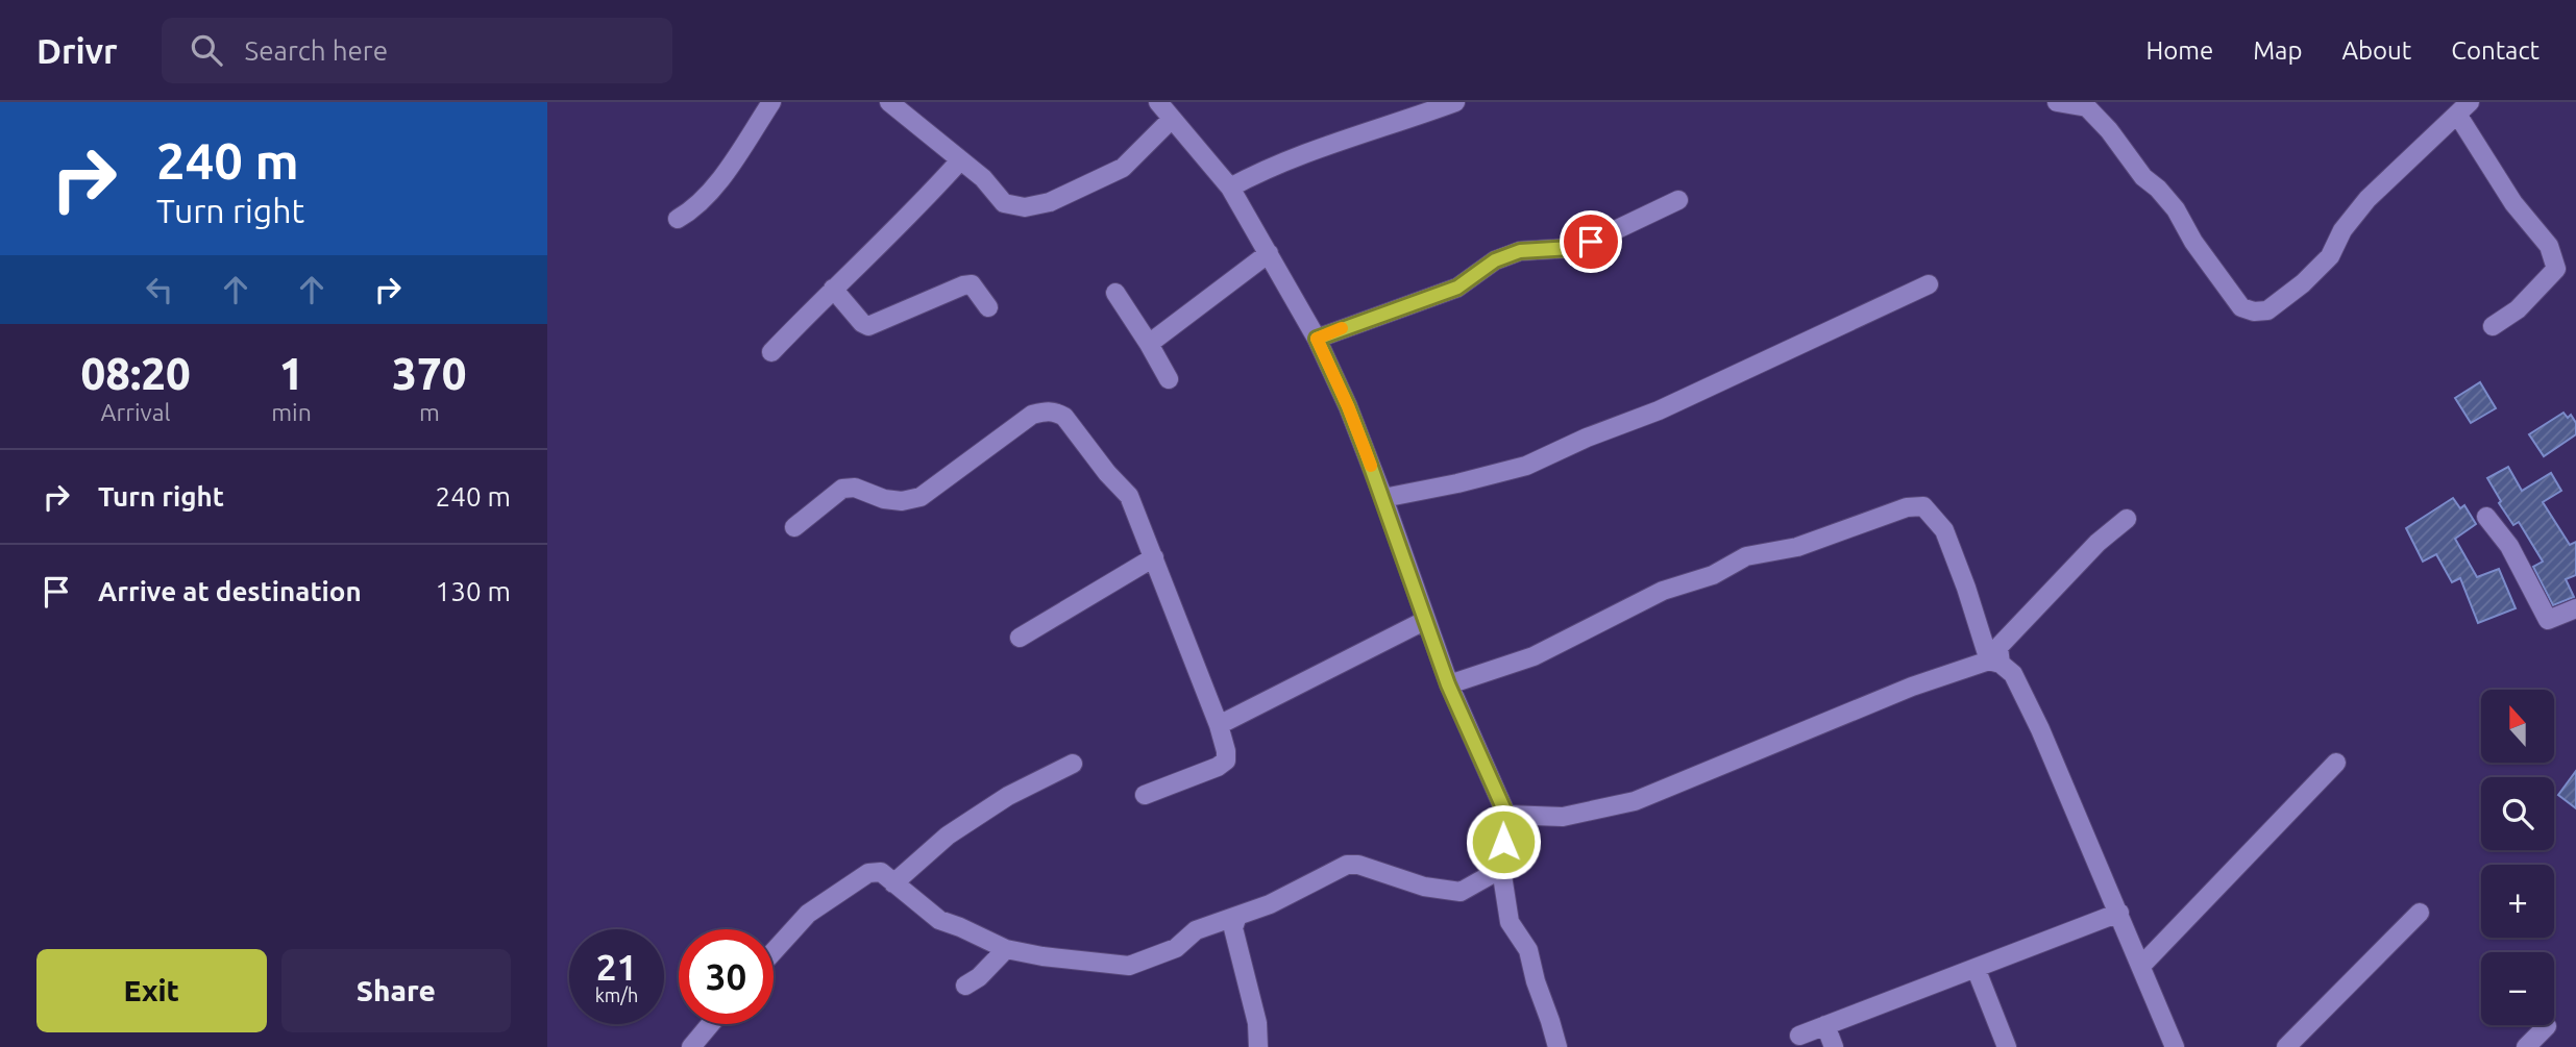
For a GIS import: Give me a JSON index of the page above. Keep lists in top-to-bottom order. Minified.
{"north":"top","page":{"header":"Drivr","search":"Search here","nav":["Home","Map","About","Contact"],"turn":["240 m","Turn right"],"eta":["08:20","Arrival","1","min","370","m"],"list":[{"name":"Turn right","value":"240 m"},{"name":"Arrive at destination","value":"130 m"}],"map_buttons":["+","−"],"speed":"21 km/h","limit":"30","buttons":["Exit","Share"]}}
